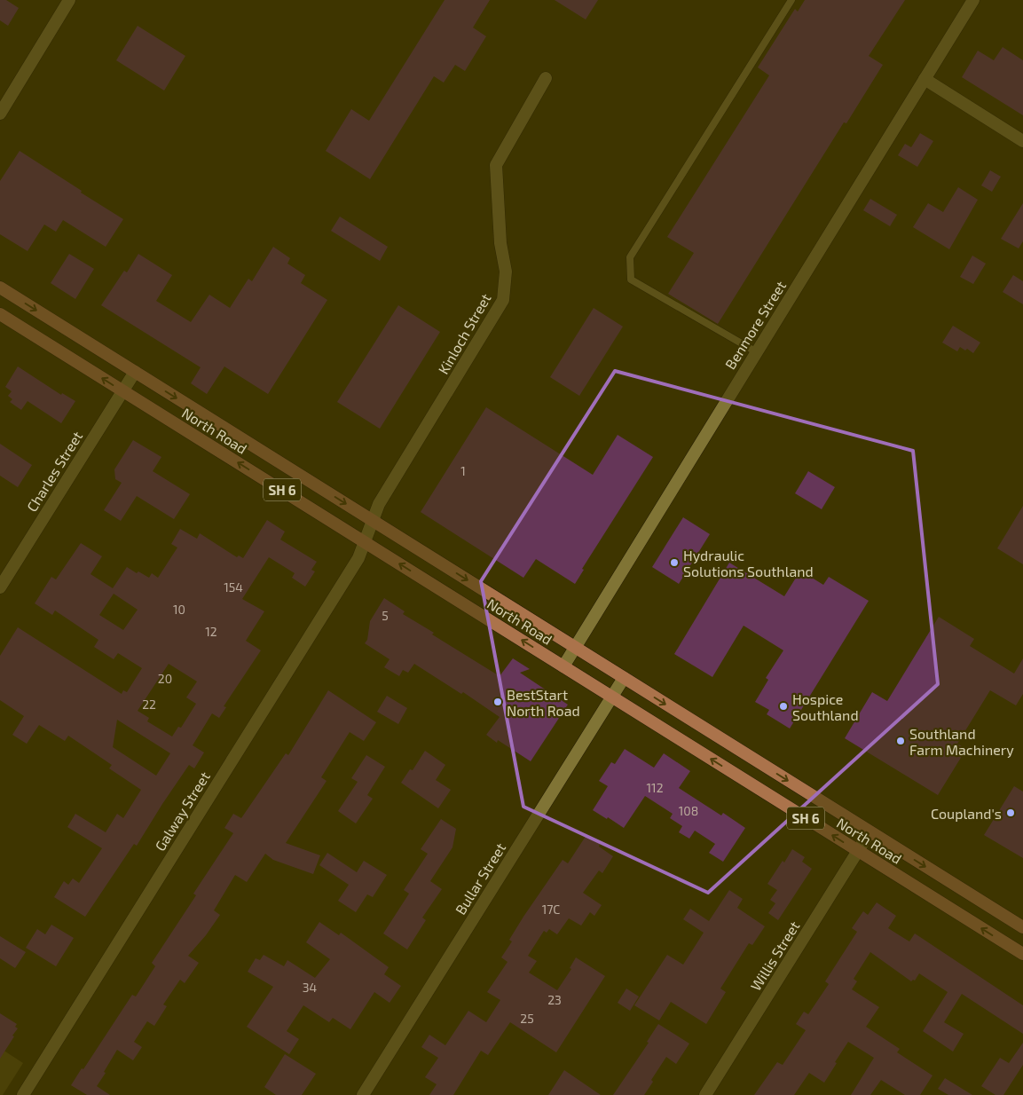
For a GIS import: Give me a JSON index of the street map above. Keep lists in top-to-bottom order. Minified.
{"streets":{"main road":["North Road","SH 6"],"street":["Benmore Street","Kinloch Street","Charles Street","Galway Street","Bullar Street","Willis Street"]},"crossings":[["Benmore Street","North Road"],["Kinloch Street","North Road"],["Kinloch Street","Galway Street"],["North Road","Charles Street"],["North Road","Galway Street"],["North Road","Bullar Street"],["North Road","Willis Street"]],"places":["Hydraulic Solutions Southland","BestStart North Road","Hospice Southland","Southland Farm Machinery","Coupland's"],"house_numbers":["1","154","10","5","12","20","22","112","108","17C","34","23","25"]}
